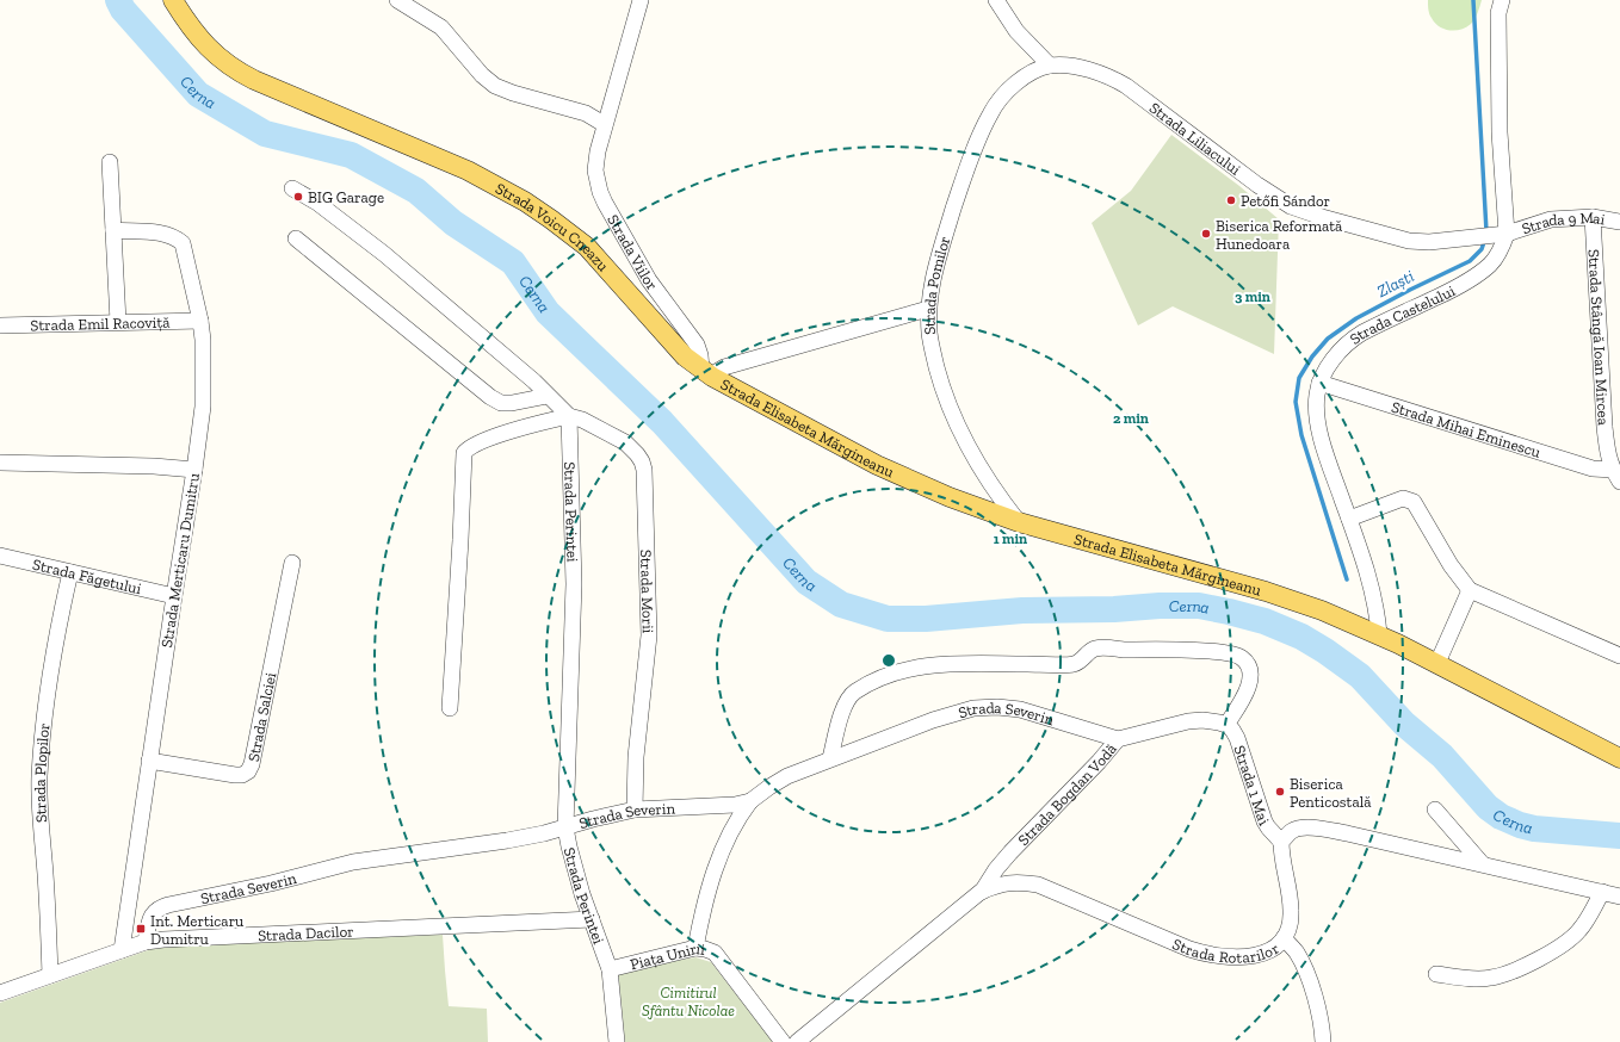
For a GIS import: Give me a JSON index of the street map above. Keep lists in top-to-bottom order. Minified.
{"streets":{"main road":["Strada Voicu Cneazu","Strada Elisabeta Mărgineanu"],"street":["Strada Liliacului","Strada 9 Mai","Strada Viilor","Strada Pomilor","Strada Castelului","Strada Emil Racoviță","Strada Stângă Ioan Mircea","Strada Mihai Eminescu","Strada Perintei","Strada Merticaru Dumitru","Strada Făgetului","Strada Morii","Strada Salciei","Strada Severin","Strada Plopilor","Strada 1 Mai","Strada Bogdan Vodă","Strada Dacilor","Strada Rotarilor","Piața Unirii"]},"crossings":[["Strada Liliacului","Strada 9 Mai"],["Strada Liliacului","Strada Pomilor"],["Strada Liliacului","Strada Castelului"],["Strada 9 Mai","Strada Castelului"],["Strada 9 Mai","Strada Stângă Ioan Mircea"],["Strada Voicu Cneazu","Strada Viilor"],["Strada Voicu Cneazu","Strada Elisabeta Mărgineanu"],["Strada Viilor","Strada Elisabeta Mărgineanu"],["Strada Pomilor","Strada Elisabeta Mărgineanu"],["Strada Castelului","Strada Elisabeta Mărgineanu"],["Strada Castelului","Strada Mihai Eminescu"],["Strada Emil Racoviță","Strada Merticaru Dumitru"],["Strada Stângă Ioan Mircea","Strada Mihai Eminescu"],["Strada Perintei","Strada Morii"],["Strada Perintei","Strada Severin"],["Strada Perintei","Strada Dacilor"],["Strada Perintei","Piața Unirii"],["Strada Merticaru Dumitru","Strada Făgetului"],["Strada Merticaru Dumitru","Strada Salciei"],["Strada Merticaru Dumitru","Strada Dacilor"],["Strada Făgetului","Strada Plopilor"],["Strada Morii","Strada Severin"],["Strada Severin","Strada Bogdan Vodă"],["Strada Severin","Strada Dacilor"],["Strada Plopilor","Strada Dacilor"],["Strada 1 Mai","Strada Bogdan Vodă"],["Strada 1 Mai","Strada Rotarilor"],["Strada Bogdan Vodă","Strada Rotarilor"]],"water":["Cerna","Zlaști"],"parks":["Cimitirul Sfântu Nicolae"],"places":{"other":["BIG Garage","Petőfi Sándor","Biserica Reformată Hunedoara","Biserica Penticostală"],"transit":["Int. Merticaru Dumitru"]},"rings":["3 min","2 min","1 min"]}
